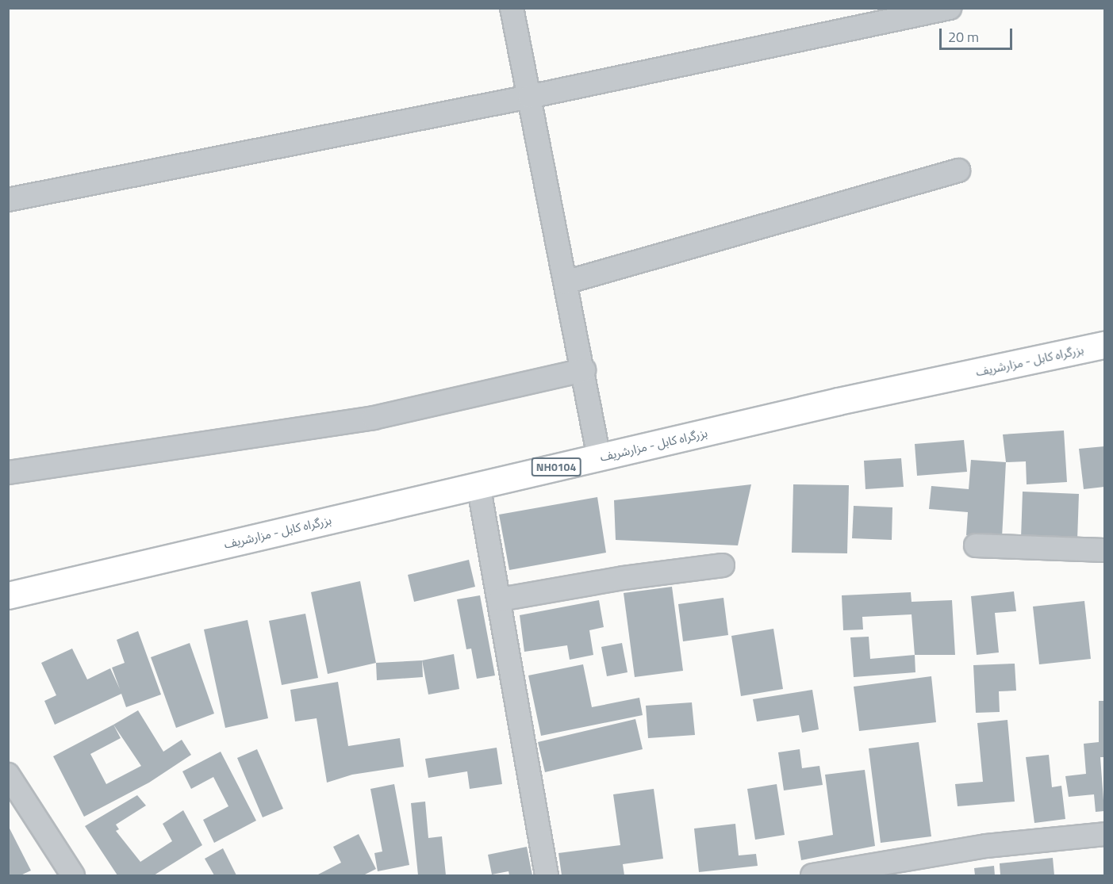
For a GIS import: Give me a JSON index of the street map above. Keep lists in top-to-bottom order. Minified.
{"streets":{"highway":["بزرگراه کابل - مزارشریف","NH0104"]},"scale_bar":"20 m"}
